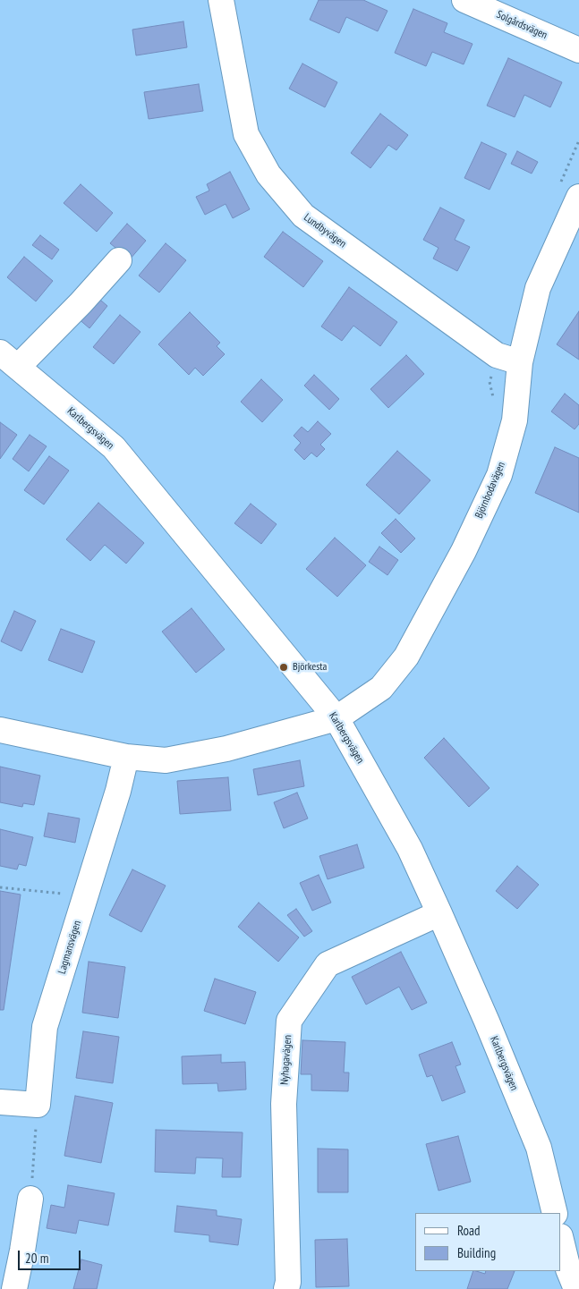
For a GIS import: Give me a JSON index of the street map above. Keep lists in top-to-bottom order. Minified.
{"streets":{"street":["Solgårdsvägen","Lundbyvägen","Karlbergsvägen","Björnbodavägen","Lagmansvägen","Nyhagavägen"]},"crossings":[["Lundbyvägen","Björnbodavägen"],["Karlbergsvägen","Björnbodavägen"],["Karlbergsvägen","Nyhagavägen"]],"places":["Björkesta"],"legend":["Road","Building"],"scale_bar":"20 m"}
